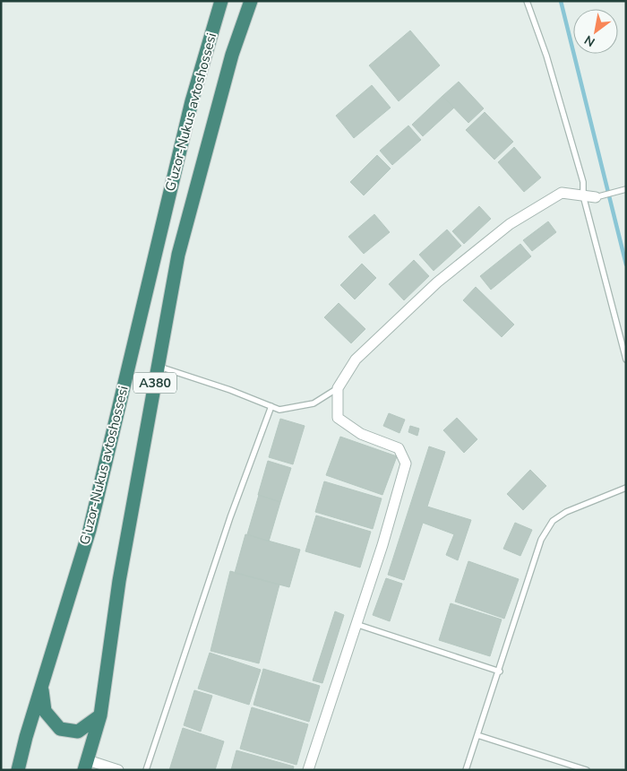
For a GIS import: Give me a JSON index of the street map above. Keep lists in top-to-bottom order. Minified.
{"streets":{"highway":["G'uzor-Nukus avtoshossesi","A380"]},"north":"bottom left"}
